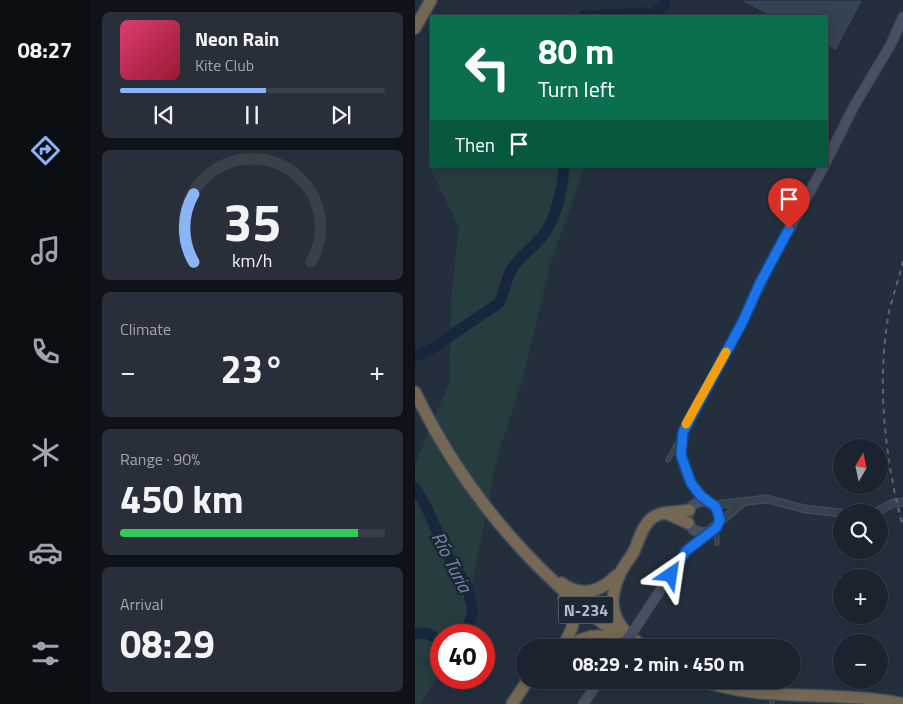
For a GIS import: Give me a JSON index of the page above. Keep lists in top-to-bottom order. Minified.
{"streets":{"highway":["N-234"]},"water":["Río Turia"],"north":"top","page":{"tabs":"08:27","turn":["80 m","Turn left"],"song":["Neon Rain","Kite Club"],"then":"Then","tile":["Climate",["Range · 90%","450 km"],["Arrival","08:29"]],"heat":["−","23°","+"],"map_buttons":["+","−"],"limit":"40","trip":"08:29 · 2 min · 450 m","gauge":["35","km/h"]}}
